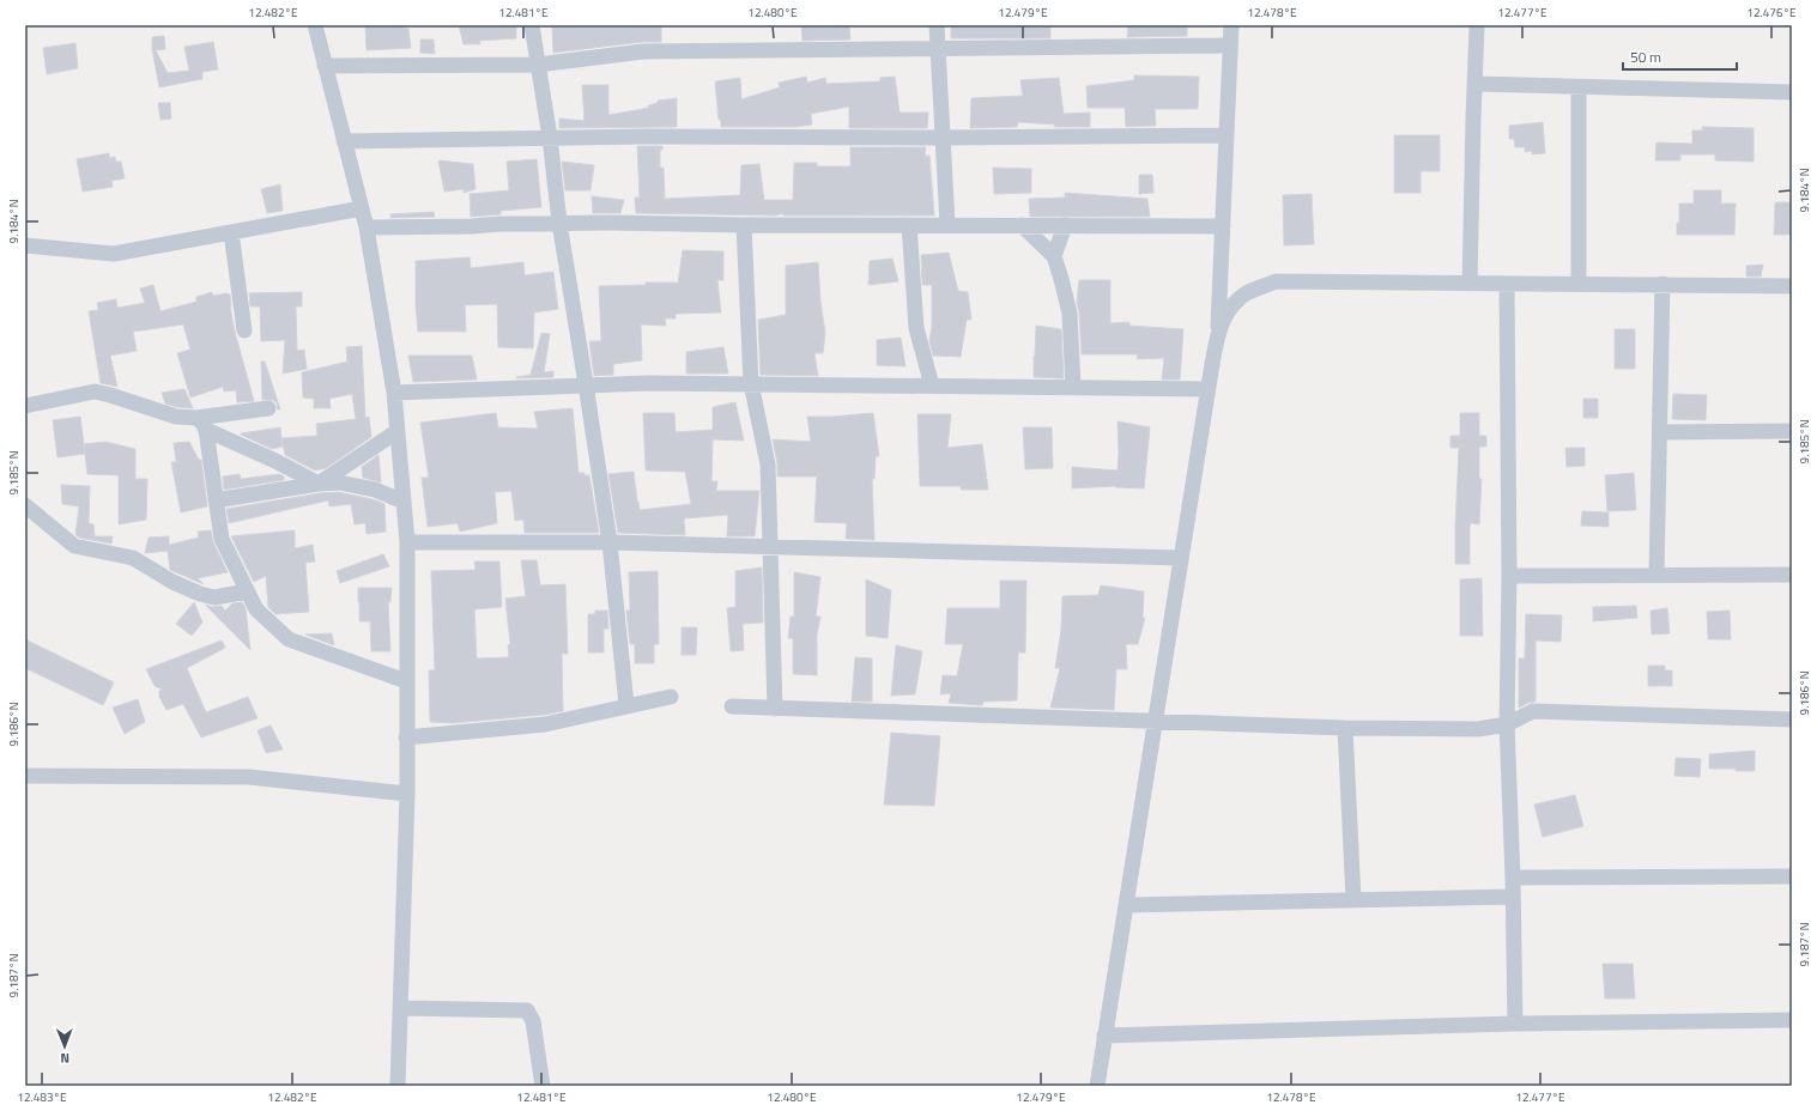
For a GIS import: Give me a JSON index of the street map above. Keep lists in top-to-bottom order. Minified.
{"scale_bar":"50 m","north":"bottom","coordinates":["12.482°E","12.481°E","12.480°E","12.479°E","12.478°E","12.477°E","12.476°E","9.184°N","9.185°N","9.186°N","9.187°N","12.483°E"]}
